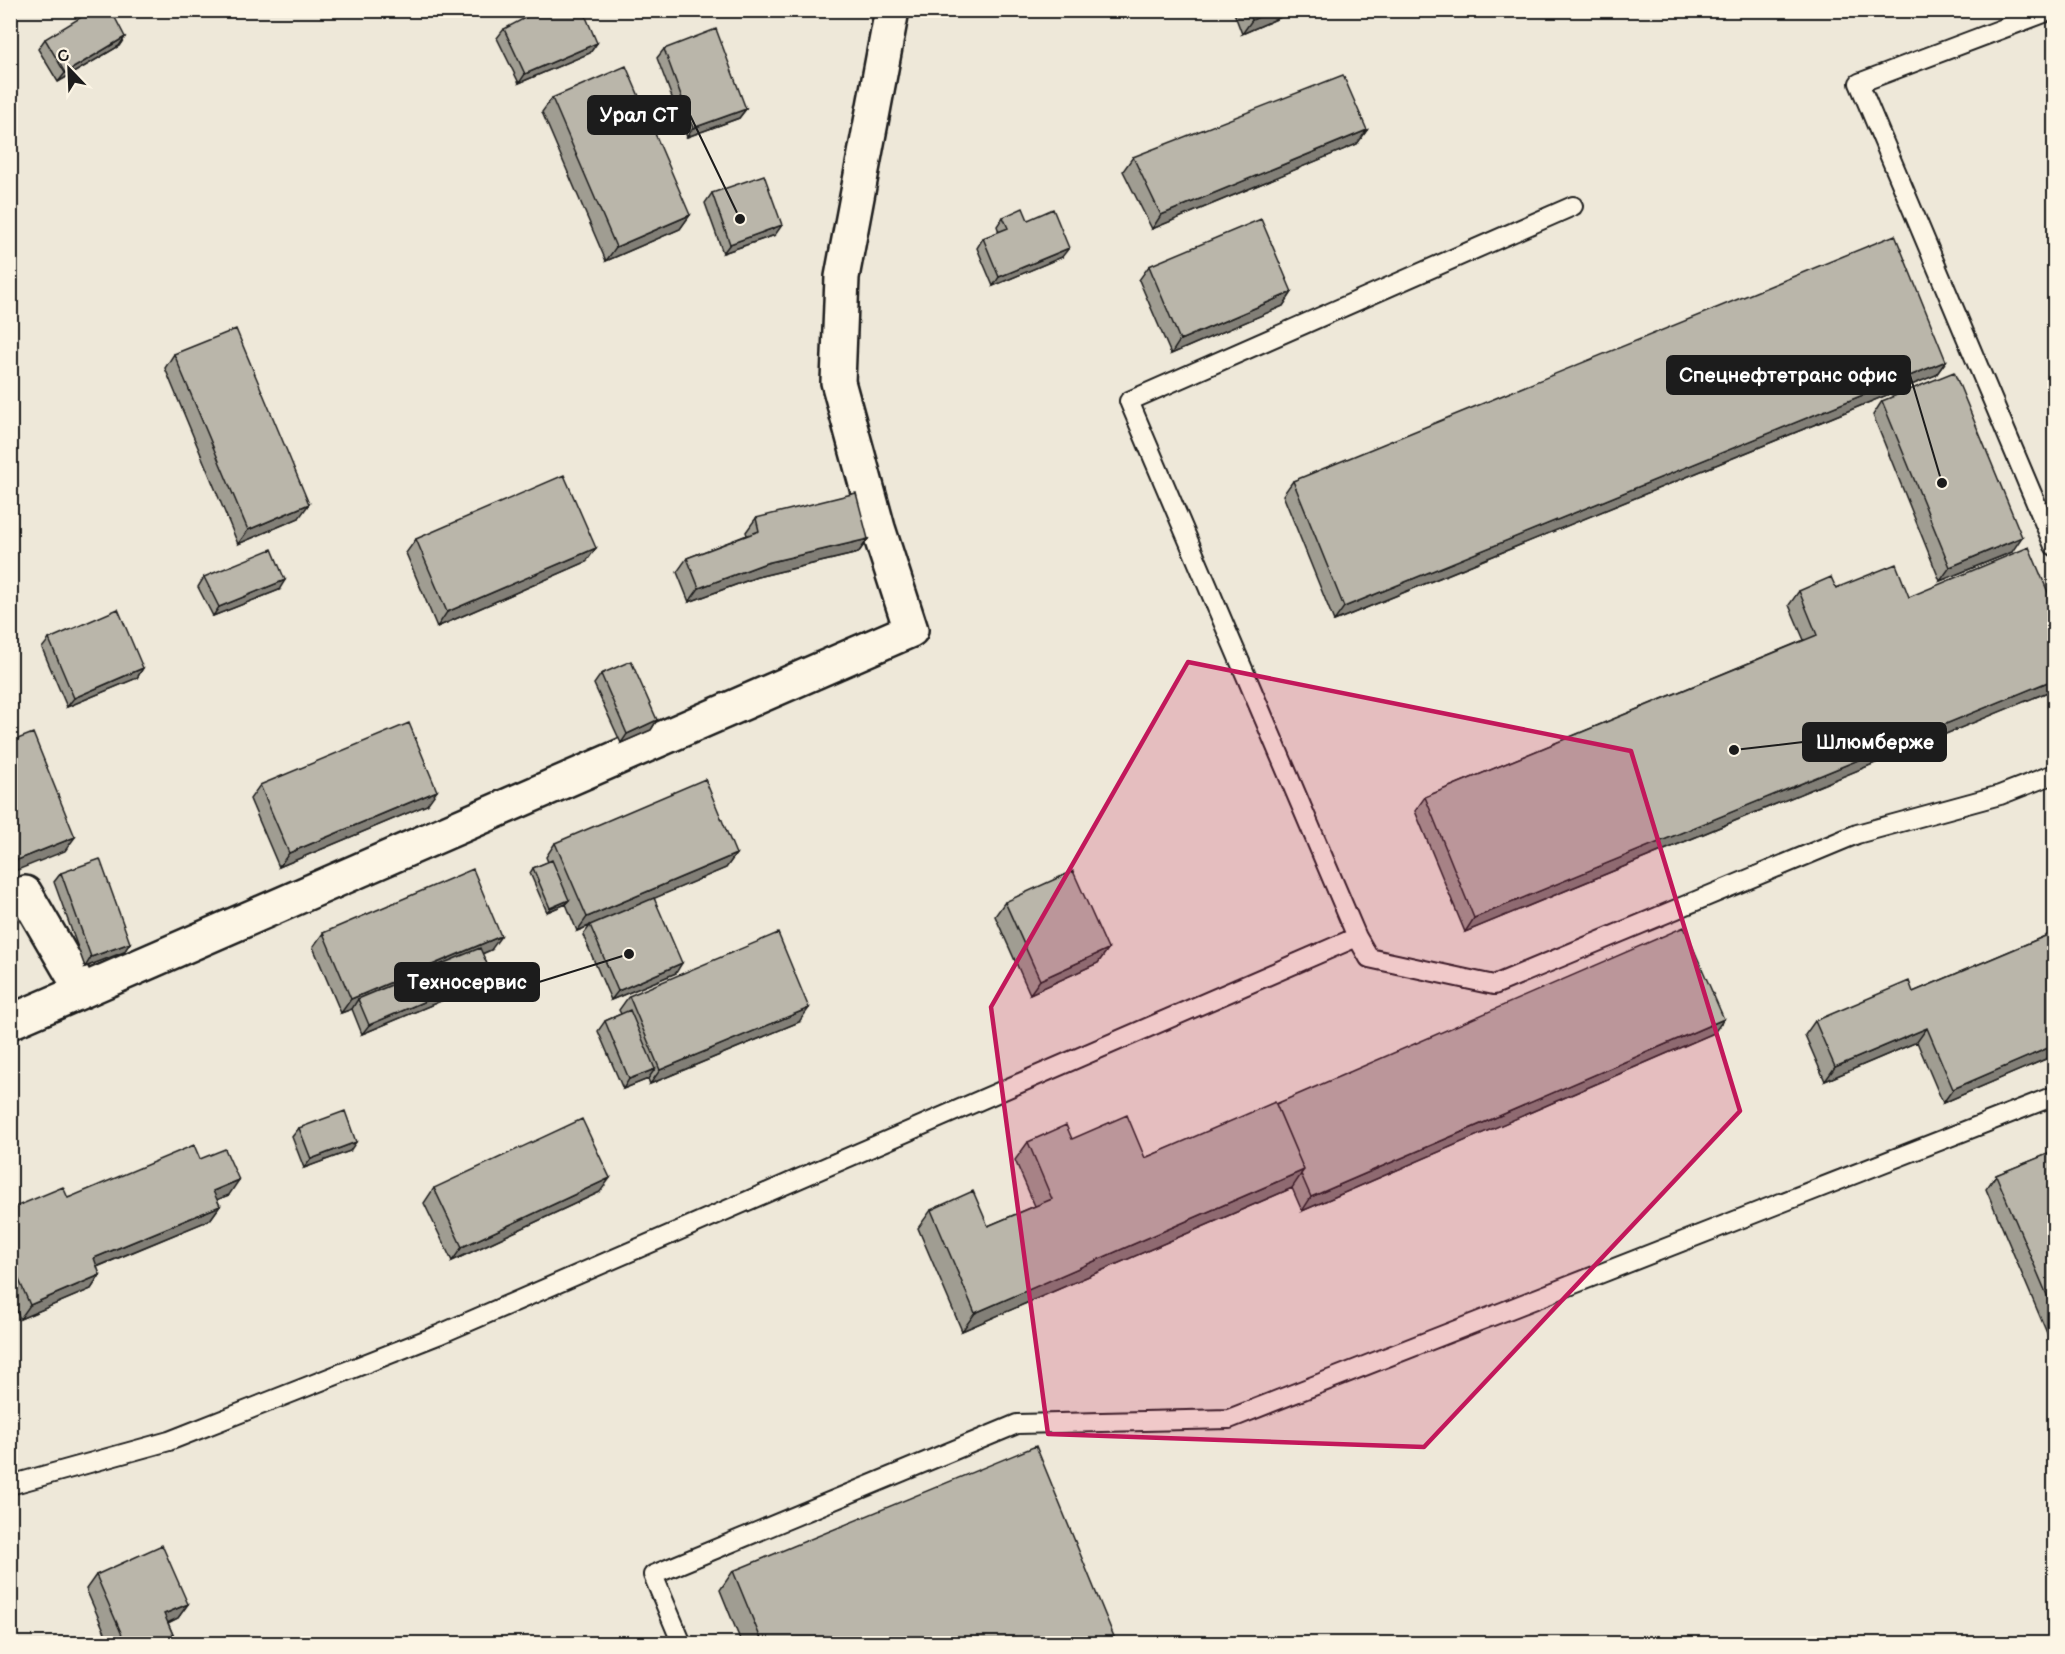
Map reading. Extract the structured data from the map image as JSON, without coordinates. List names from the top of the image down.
{
  "places": [
    "Урал СТ",
    "Спецнефтетранс офис",
    "Шлюмберже",
    "Техносервис"
  ],
  "north": "top left"
}
